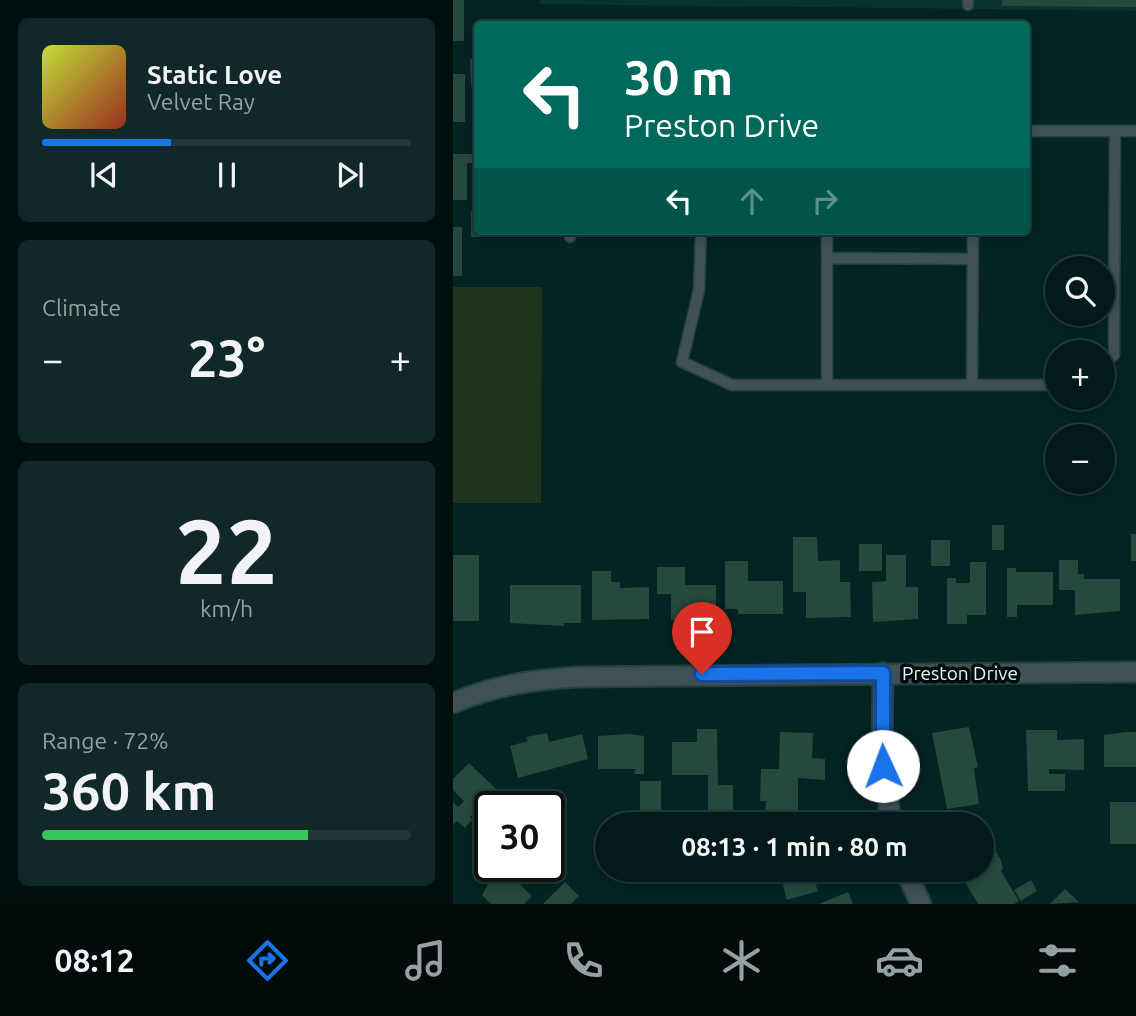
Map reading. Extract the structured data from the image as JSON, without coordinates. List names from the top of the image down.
{
  "streets": {
    "street": ["Preston Drive"]
  },
  "page": {
    "turn": ["30 m", "Preston Drive"],
    "song": ["Static Love", "Velvet Ray"],
    "tile": [
      "Climate",
      ["22", "km/h"],
      ["Range · 72%", "360 km"]
    ],
    "map_buttons": ["+", "−"],
    "heat": ["−", "23°", "+"],
    "limit": "30",
    "trip": "08:13 · 1 min · 80 m",
    "tabs": "08:12"
  }
}
